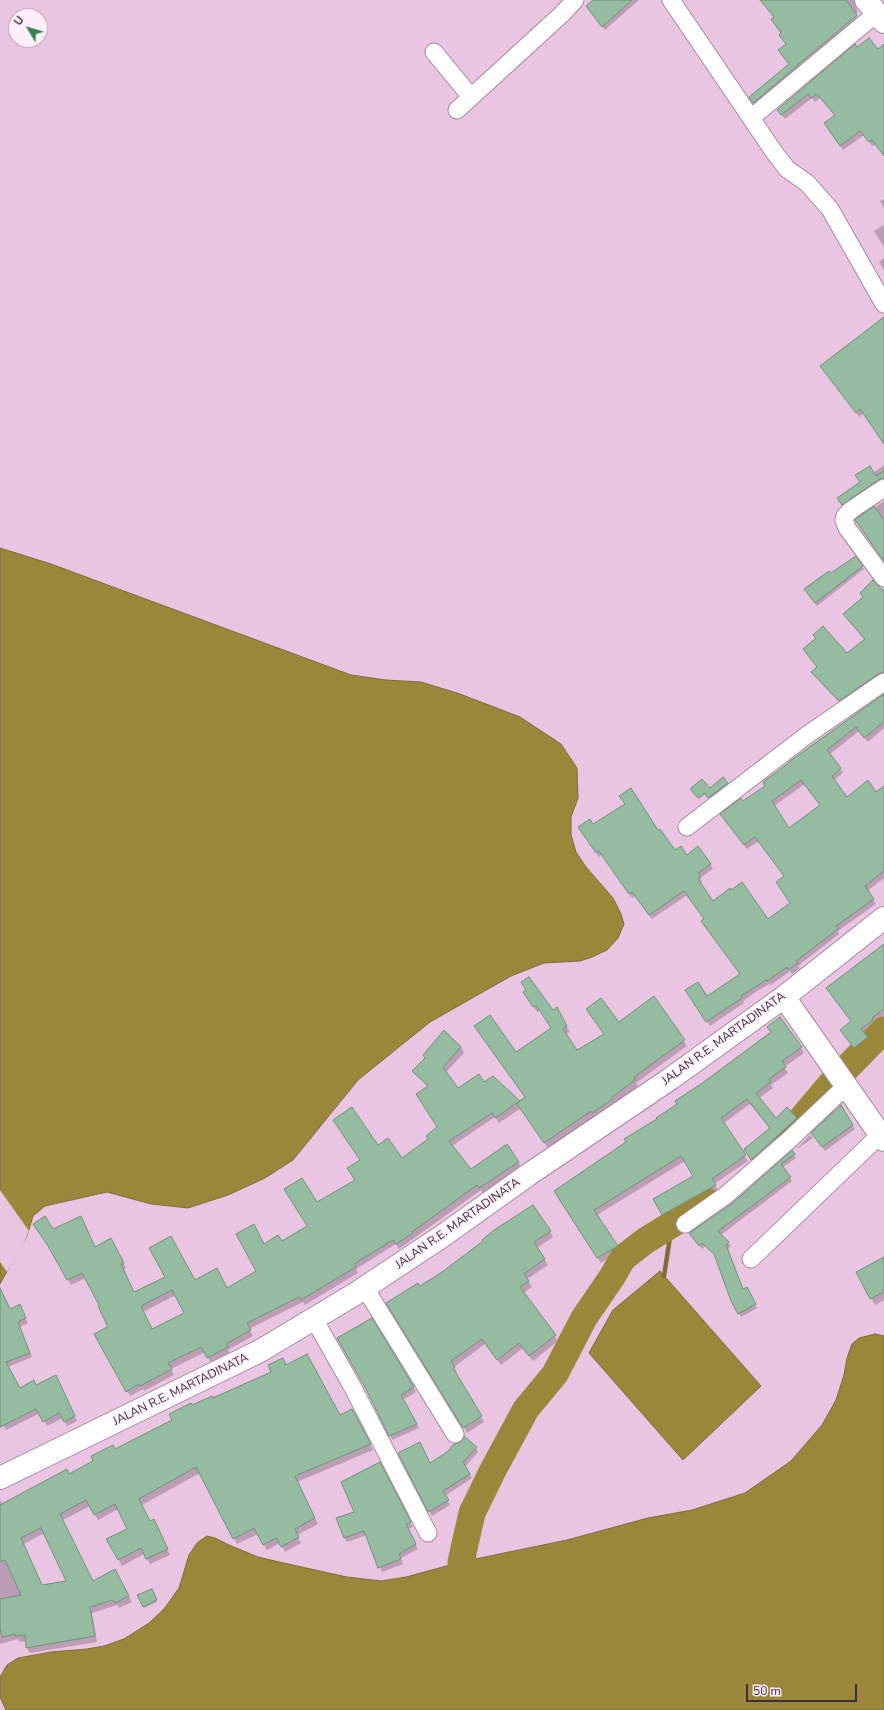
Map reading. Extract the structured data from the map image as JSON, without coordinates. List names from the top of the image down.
{
  "streets": {
    "main road": ["JALAN R.E. MARTADINATA"]
  },
  "scale_bar": "50 m",
  "north": "top left"
}
